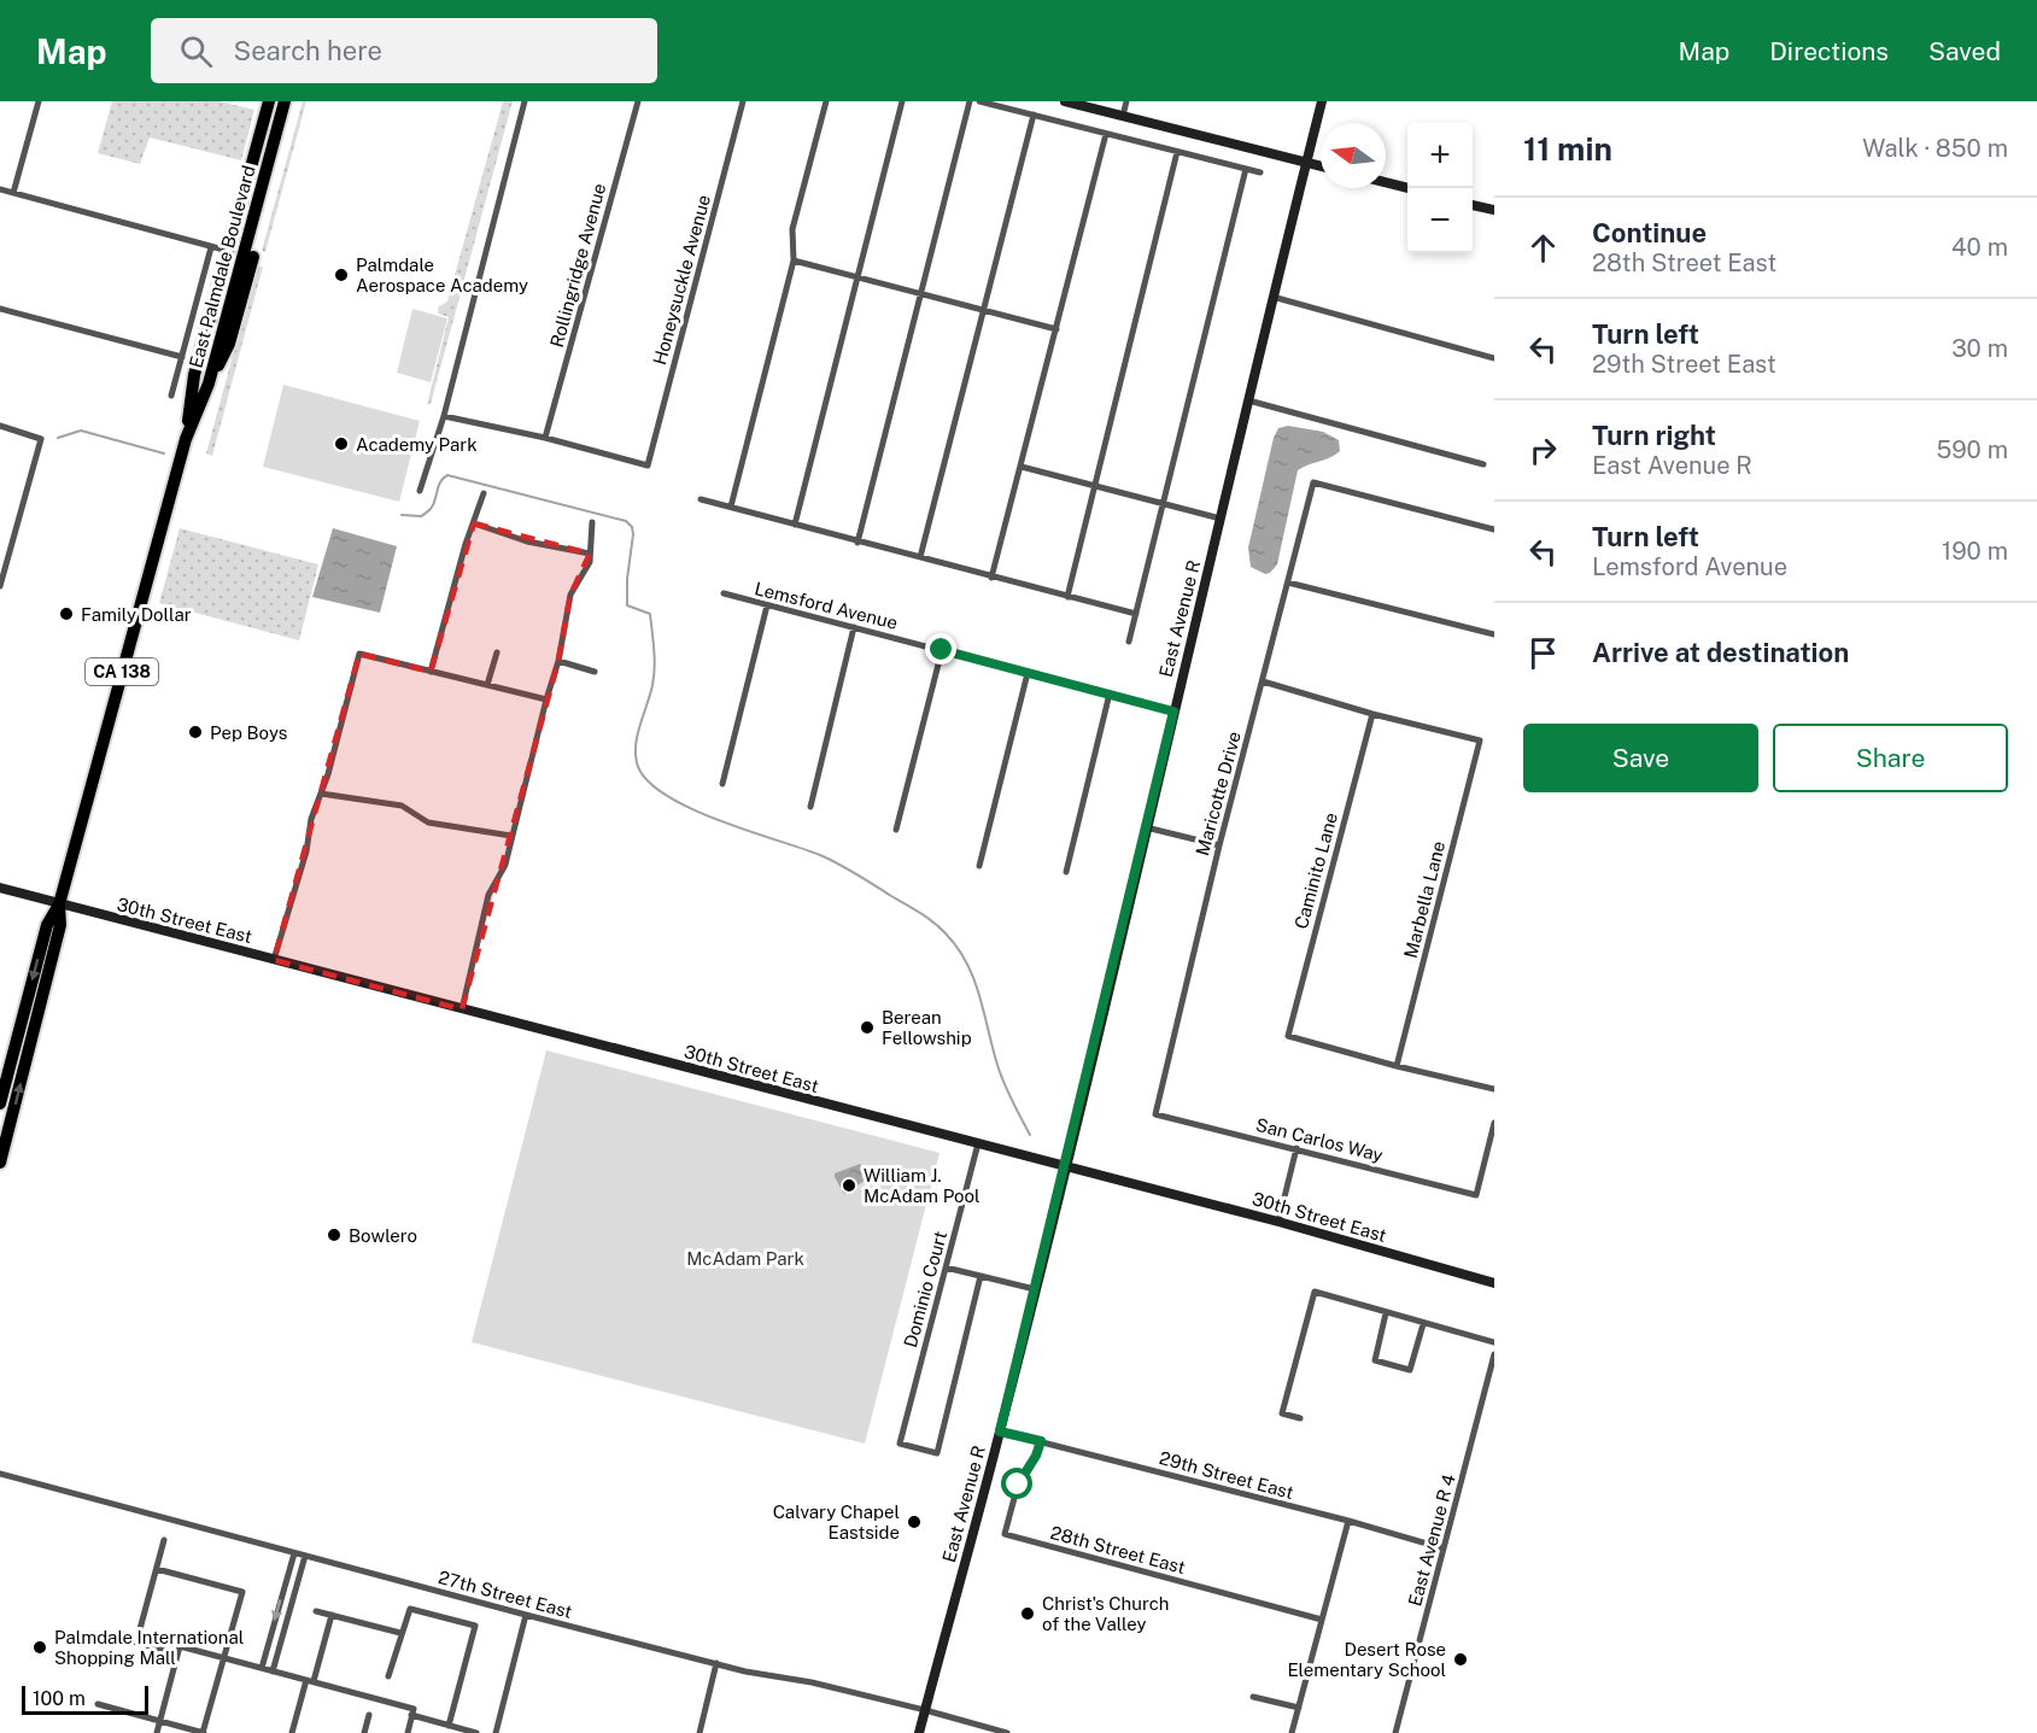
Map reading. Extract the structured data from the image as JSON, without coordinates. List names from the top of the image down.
{
  "streets": {
    "highway": ["East Palmdale Boulevard", "CA 138"],
    "street": [
      "Rollingridge Avenue",
      "Honeysuckle Avenue",
      "Lemsford Avenue",
      "East Avenue R",
      "Maricotte Drive",
      "Caminito Lane",
      "Marbella Lane",
      "30th Street East",
      "San Carlos Way",
      "Dominio Court",
      "29th Street East",
      "East Avenue R 4",
      "28th Street East",
      "27th Street East"
    ]
  },
  "crossings": [
    ["Rollingridge Avenue", "Honeysuckle Avenue"],
    ["East Palmdale Boulevard", "30th Street East"],
    ["Lemsford Avenue", "East Avenue R"],
    ["East Avenue R", "30th Street East"],
    ["East Avenue R", "29th Street East"],
    ["East Avenue R", "27th Street East"],
    ["Maricotte Drive", "San Carlos Way"],
    ["Caminito Lane", "Marbella Lane"],
    ["30th Street East", "Dominio Court"],
    ["29th Street East", "East Avenue R 4"],
    ["29th Street East", "28th Street East"]
  ],
  "parks": ["McAdam Park"],
  "places": [
    "Palmdale Aerospace Academy",
    "Academy Park",
    "Family Dollar",
    "Pep Boys",
    "Berean Fellowship",
    "William J. McAdam Pool",
    "Bowlero",
    "Calvary Chapel Eastside",
    "Christ's Church of the Valley",
    "Palmdale International Shopping Mall",
    "Desert Rose Elementary School"
  ],
  "scale_bar": "100 m",
  "north": "left",
  "page": {
    "header": "Map",
    "search": "Search here",
    "nav": ["Map", "Directions", "Saved"],
    "heading": ["11 min", "Walk · 850 m"],
    "map_buttons": ["+", "−"],
    "list": [
      ["Continue", "28th Street East", "40 m"],
      ["Turn left", "29th Street East", "30 m"],
      ["Turn right", "East Avenue R", "590 m"],
      ["Turn left", "Lemsford Avenue", "190 m"],
      "Arrive at destination"
    ],
    "buttons": ["Save", "Share"],
    "scale": "100 m"
  }
}
